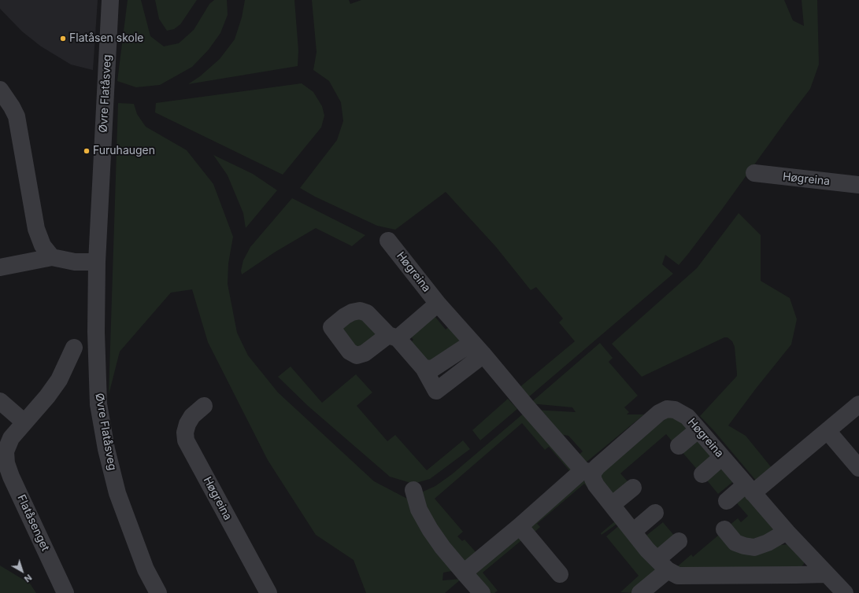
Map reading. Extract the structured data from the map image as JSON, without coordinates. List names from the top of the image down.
{
  "streets": {
    "street": ["Øvre Flatåsveg", "Høgreina", "Flatåsenget"]
  },
  "places": ["Flatåsen skole", "Furuhaugen"],
  "north": "bottom right"
}
